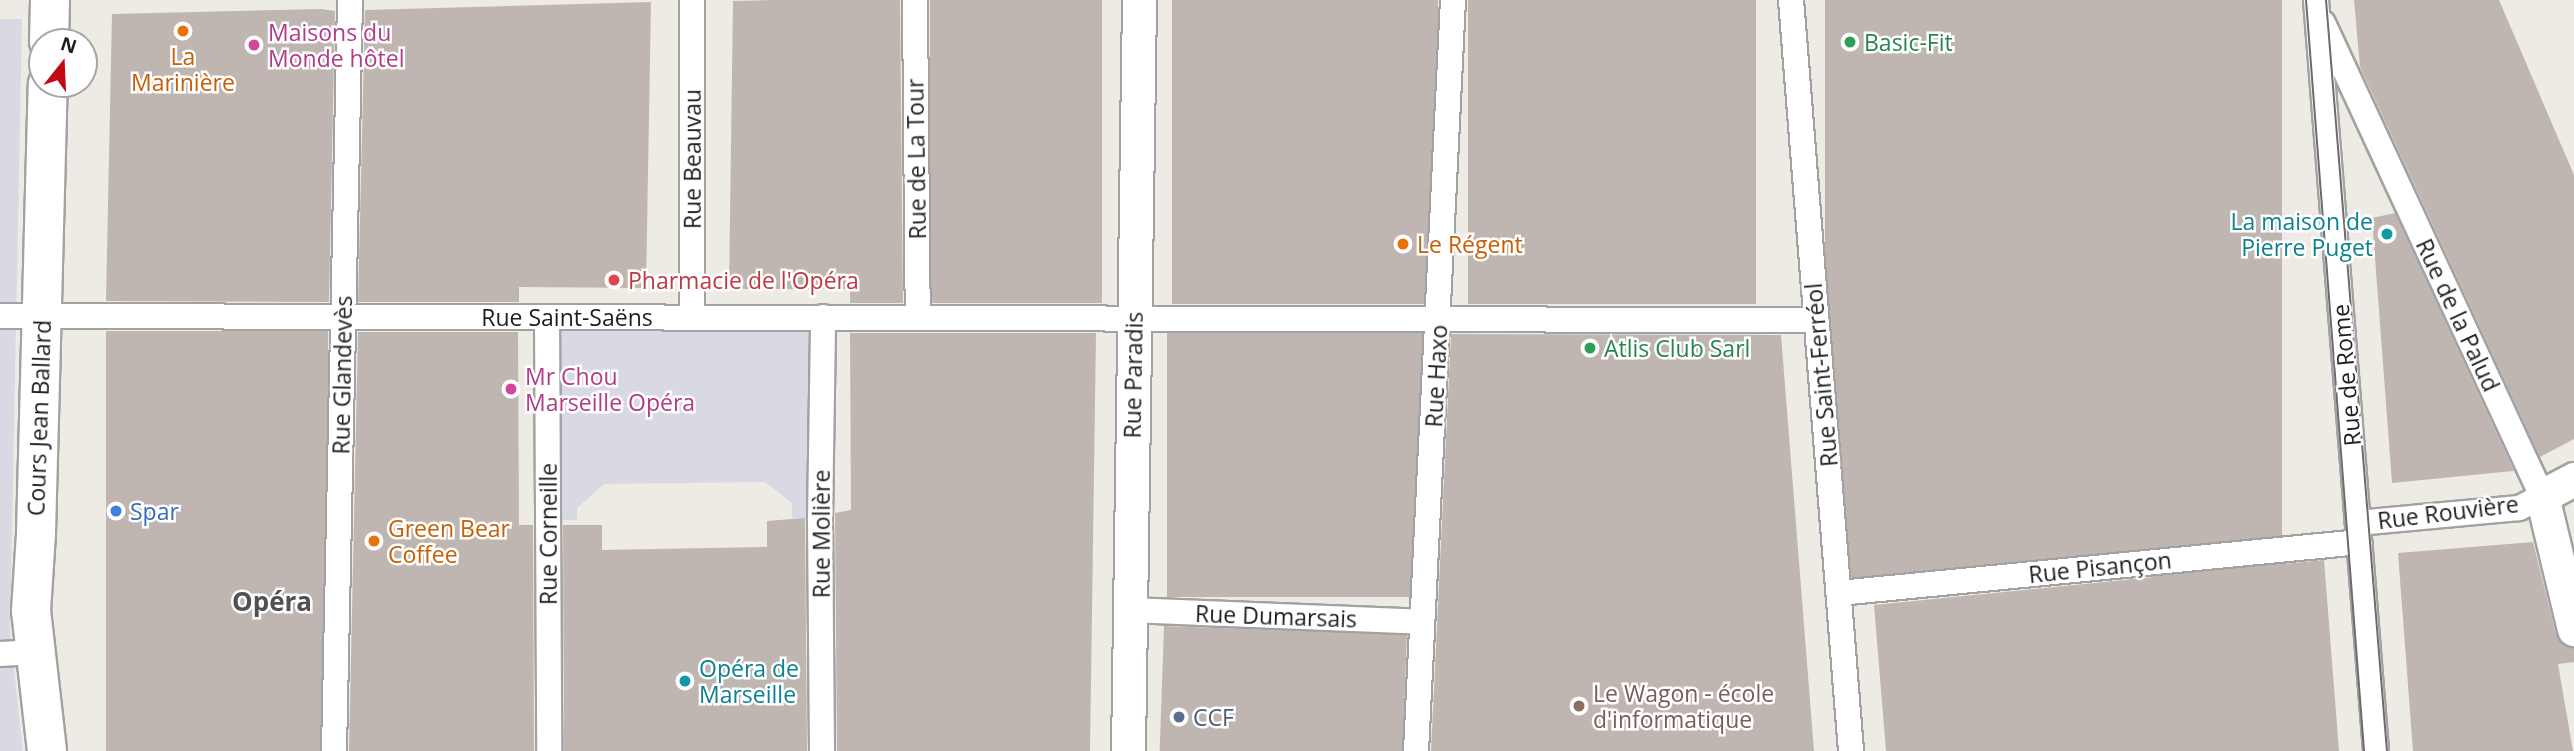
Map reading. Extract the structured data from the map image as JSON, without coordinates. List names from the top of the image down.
{
  "streets": {
    "street": [
      "Rue Beauvau",
      "Rue de La Tour",
      "Rue de la Palud",
      "Rue Saint-Saëns",
      "Rue Glandevès",
      "Rue Paradis",
      "Rue Saint-Ferréol",
      "Rue de Rome",
      "Rue Haxo",
      "Cours Jean Ballard",
      "Rue Rouvière",
      "Rue Corneille",
      "Rue Molière",
      "Rue Pisançon",
      "Rue Dumarsais"
    ]
  },
  "crossings": [
    ["Rue Beauvau", "Rue Saint-Saëns"],
    ["Rue de La Tour", "Rue Saint-Saëns"],
    ["Rue de la Palud", "Rue de Rome"],
    ["Rue de la Palud", "Rue Rouvière"],
    ["Rue Saint-Saëns", "Rue Glandevès"],
    ["Rue Saint-Saëns", "Rue Paradis"],
    ["Rue Saint-Saëns", "Rue Saint-Ferréol"],
    ["Rue Saint-Saëns", "Rue Haxo"],
    ["Rue Saint-Saëns", "Cours Jean Ballard"],
    ["Rue Saint-Saëns", "Rue Corneille"],
    ["Rue Saint-Saëns", "Rue Molière"],
    ["Rue Paradis", "Rue Dumarsais"],
    ["Rue Saint-Ferréol", "Rue Pisançon"],
    ["Rue de Rome", "Rue Rouvière"],
    ["Rue de Rome", "Rue Pisançon"],
    ["Rue Haxo", "Rue Dumarsais"],
    ["Rue Rouvière", "Rue Pisançon"]
  ],
  "districts": ["Opéra"],
  "places": [
    "La Marinière",
    "Basic-Fit",
    "Maisons du Monde hôtel",
    "La maison de Pierre Puget",
    "Le Régent",
    "Pharmacie de l'Opéra",
    "Atlis Club Sarl",
    "Mr Chou Marseille Opéra",
    "Spar",
    "Green Bear Coffee",
    "Opéra de Marseille",
    "Le Wagon - école d'informatique",
    "CCF"
  ],
  "north": "top"
}
